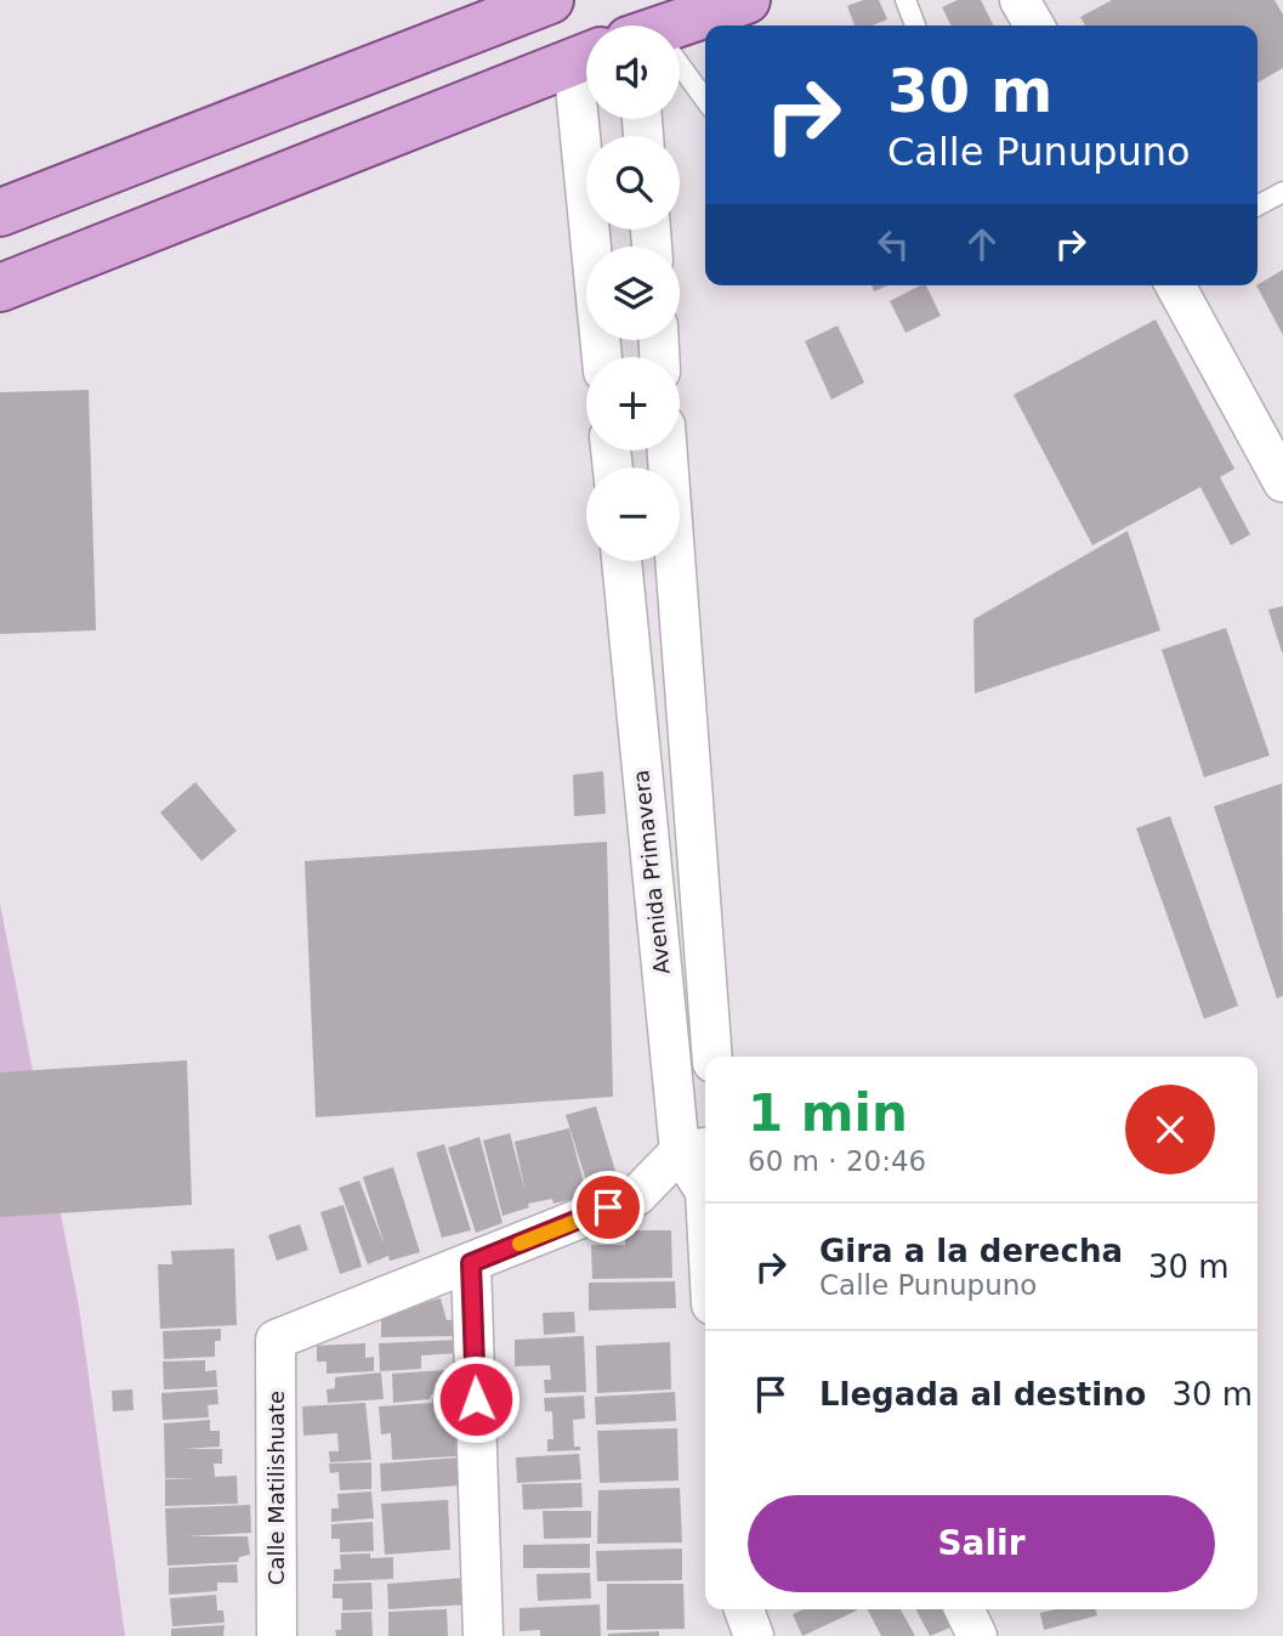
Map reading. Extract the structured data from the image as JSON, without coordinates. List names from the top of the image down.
{
  "streets": {
    "street": ["Avenida Primavera", "Calle Matilishuate"]
  },
  "page": {
    "map_buttons": ["+", "−"],
    "turn": ["30 m", "Calle Punupuno"],
    "heading": ["1 min", "60 m · 20:46"],
    "list": [
      {
        "name": "Gira a la derecha",
        "note": "Calle Punupuno",
        "value": "30 m"
      },
      {
        "name": "Llegada al destino",
        "value": "30 m"
      }
    ],
    "buttons": "Salir"
  }
}
